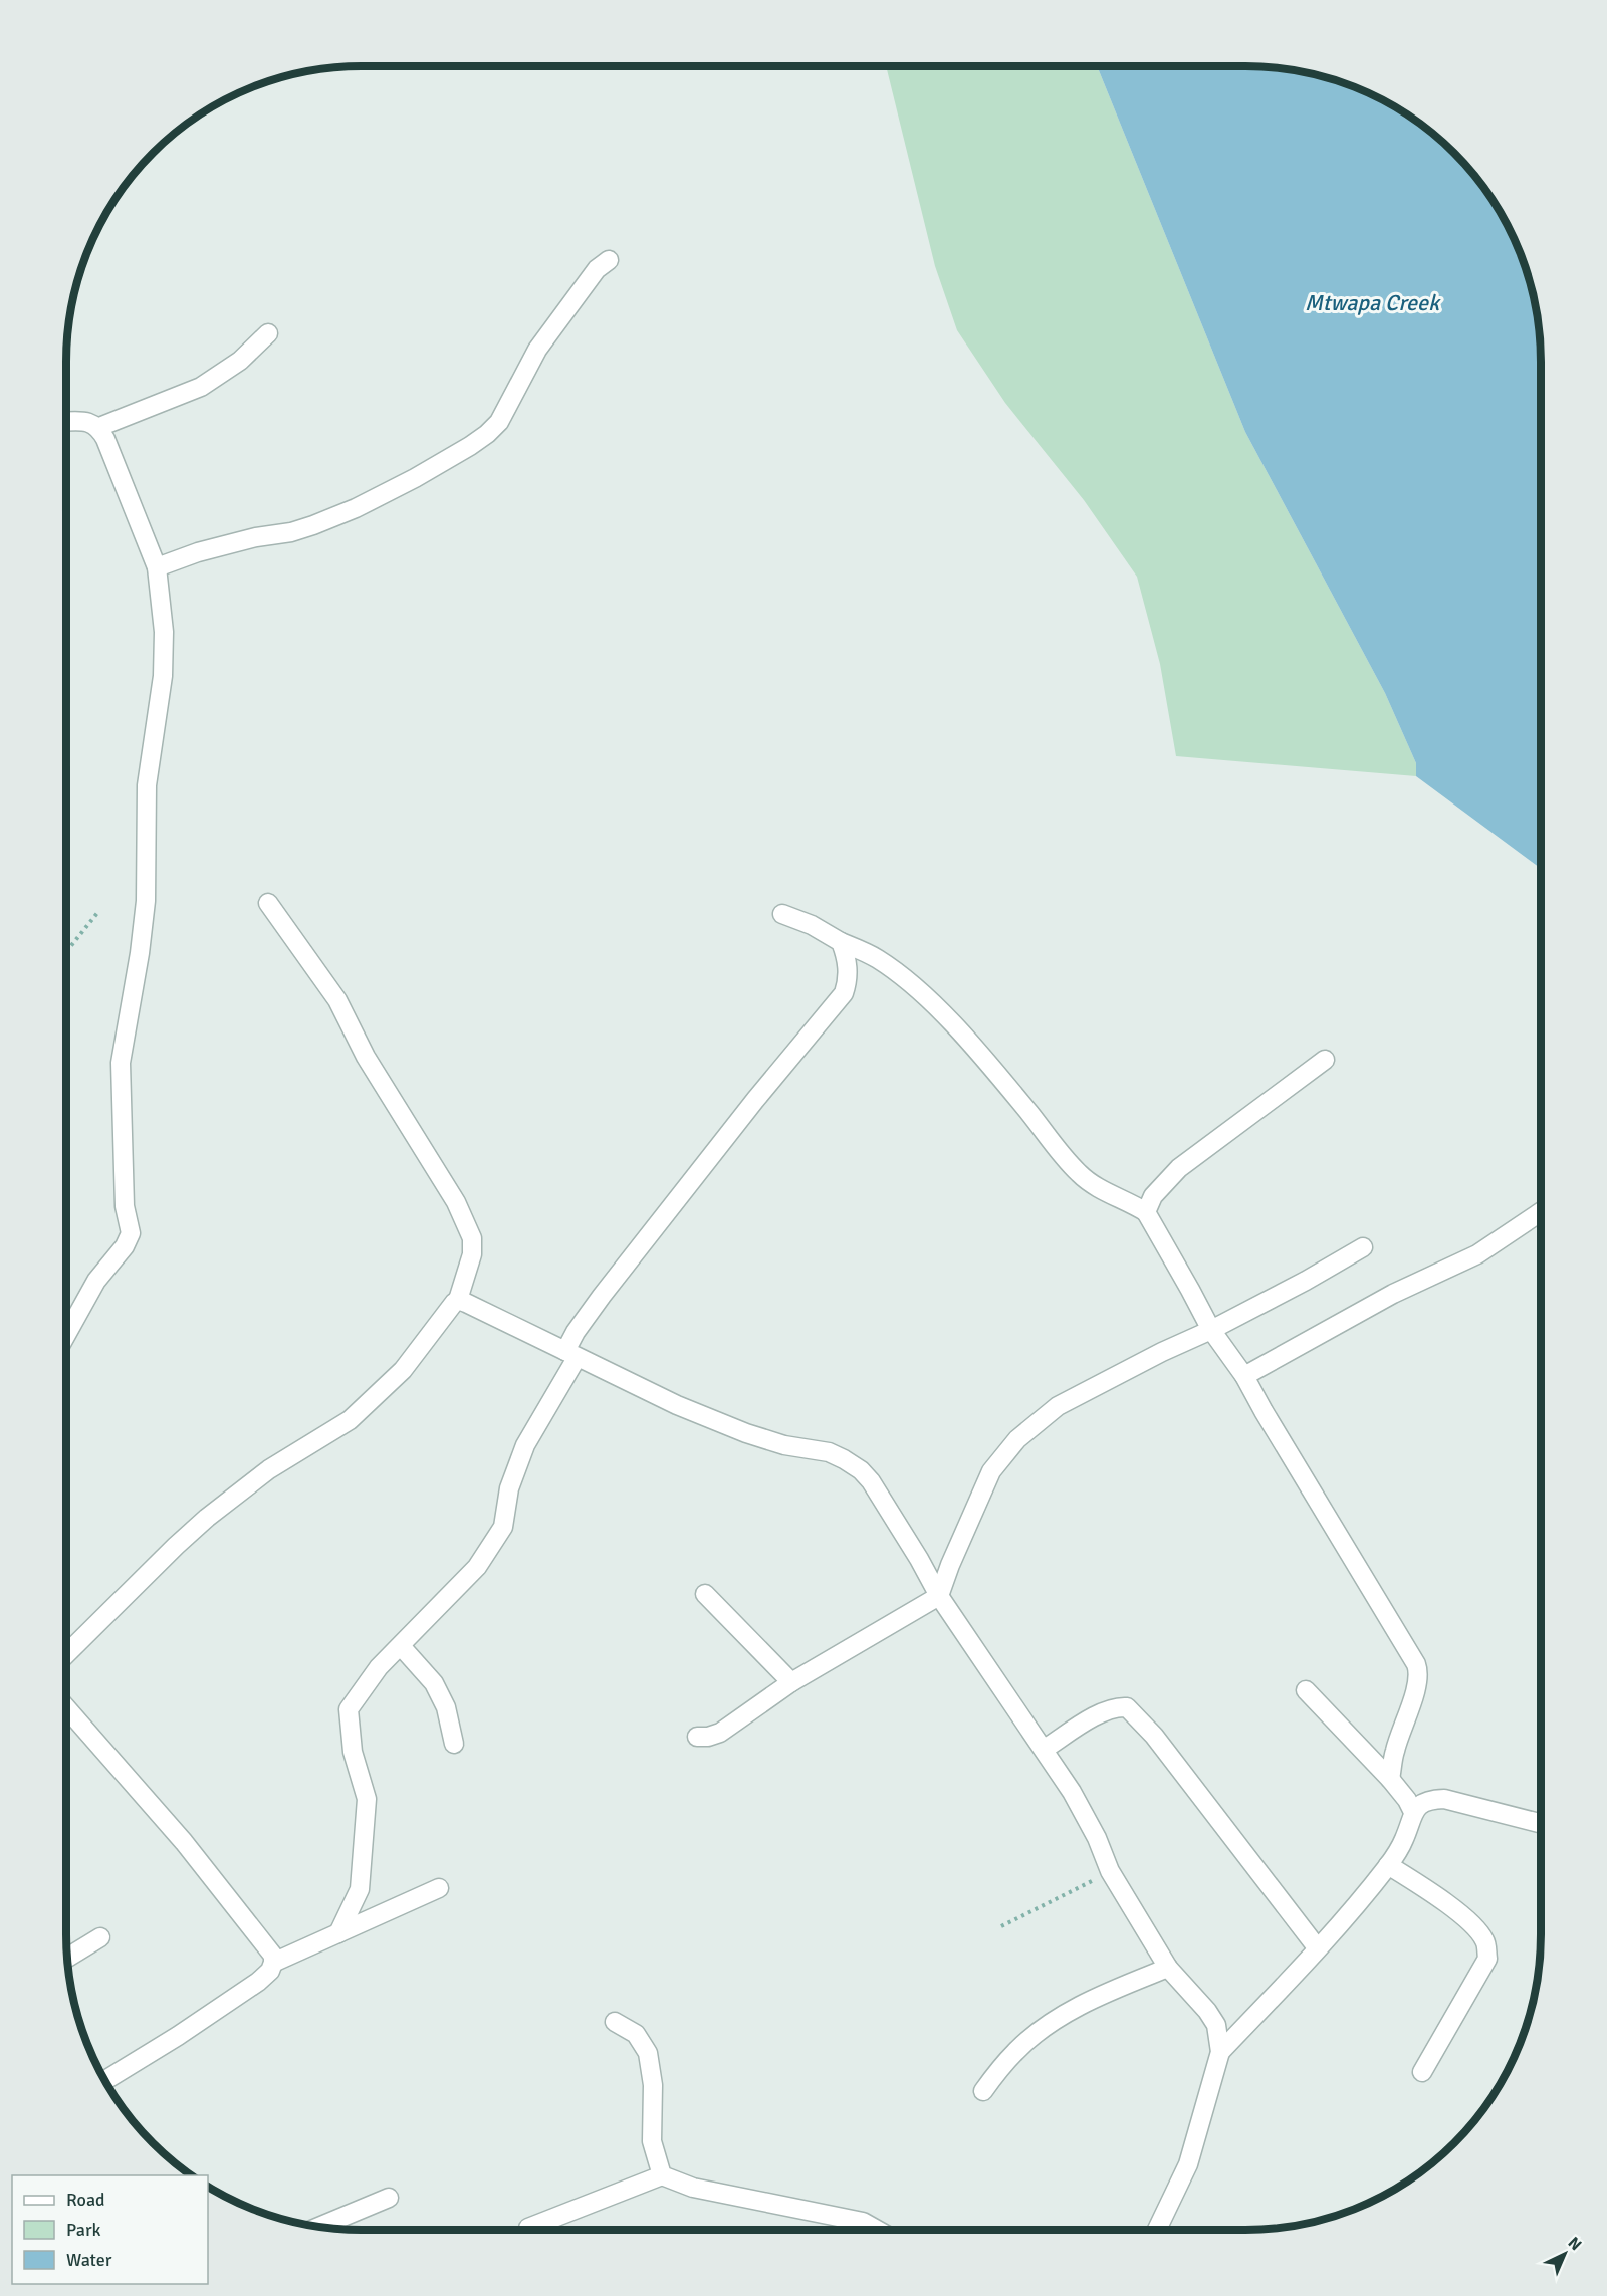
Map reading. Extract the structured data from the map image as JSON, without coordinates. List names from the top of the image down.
{
  "water": ["Mtwapa Creek"],
  "legend": ["Road", "Park", "Water"],
  "north": "top right"
}
